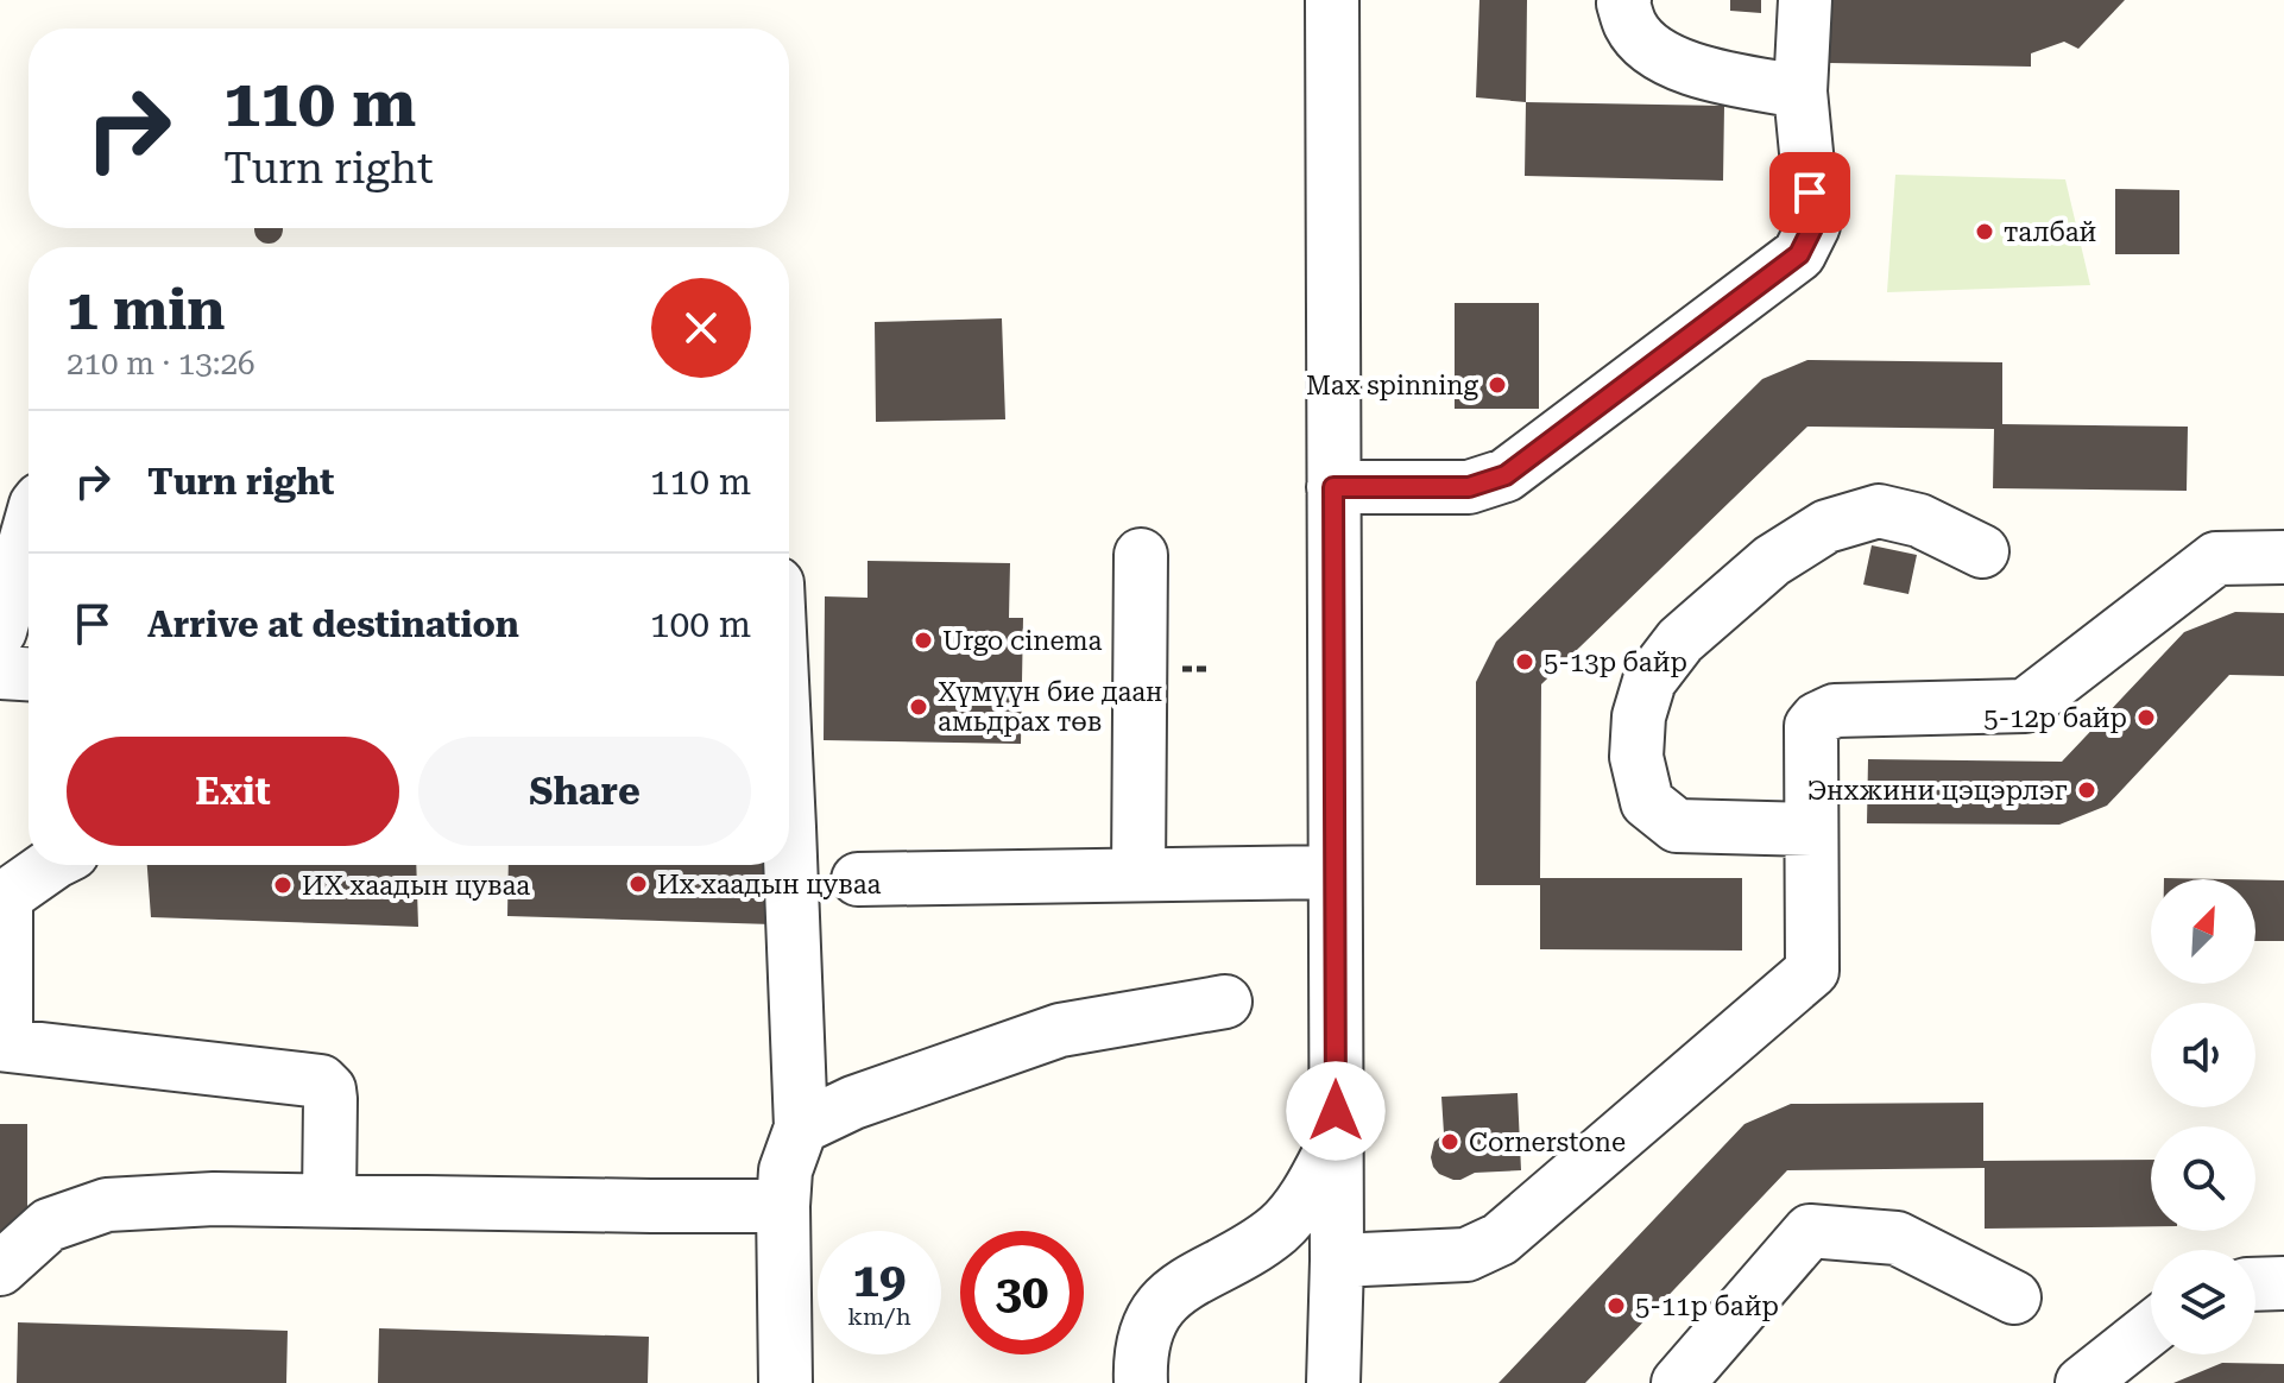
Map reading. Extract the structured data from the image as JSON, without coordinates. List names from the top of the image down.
{
  "places": [
    "талбай",
    "Max spinning",
    "Urgo cinema",
    "5-13р байр",
    "Хүмүүн бие даан амьдрах төв",
    "5-12р байр",
    "Энхжини цэцэрлэг",
    "Их хаадын цуваа",
    "ИХ хаадын цуваа",
    "Cornerstone",
    "5-11р байр"
  ],
  "north": "top right",
  "page": {
    "turn": ["110 m", "Turn right"],
    "heading": ["1 min", "210 m · 13:26"],
    "list": [
      {
        "name": "Turn right",
        "value": "110 m"
      },
      {
        "name": "Arrive at destination",
        "value": "100 m"
      }
    ],
    "buttons": ["Exit", "Share"],
    "speed": "19 km/h",
    "limit": "30"
  }
}
